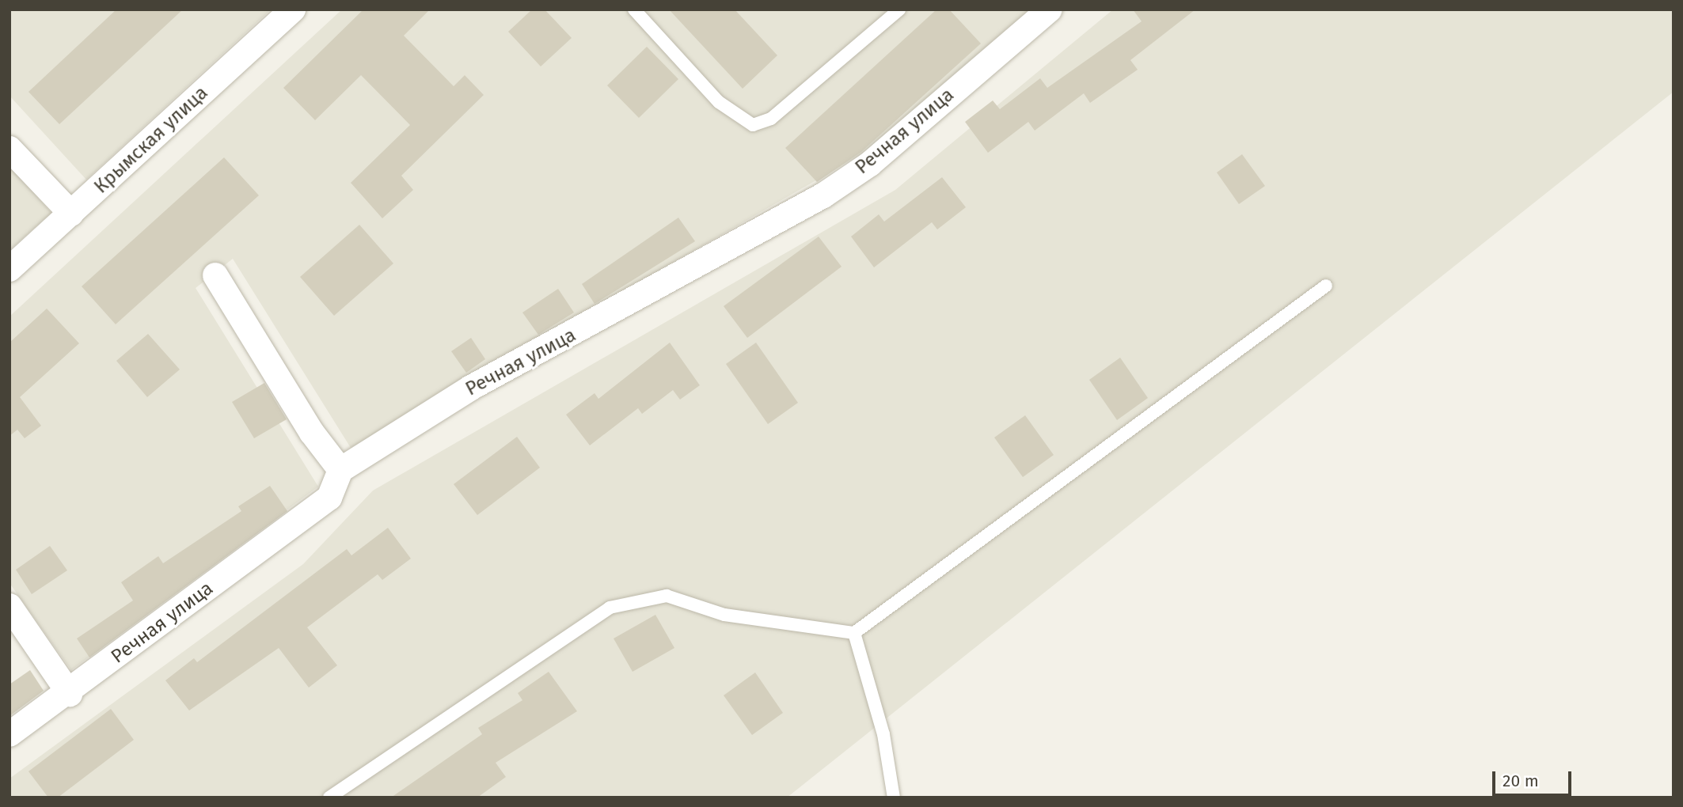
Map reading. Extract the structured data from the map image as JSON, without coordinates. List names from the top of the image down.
{
  "streets": {
    "street": ["Речная улица", "Крымская улица"]
  },
  "scale_bar": "20 m"
}
